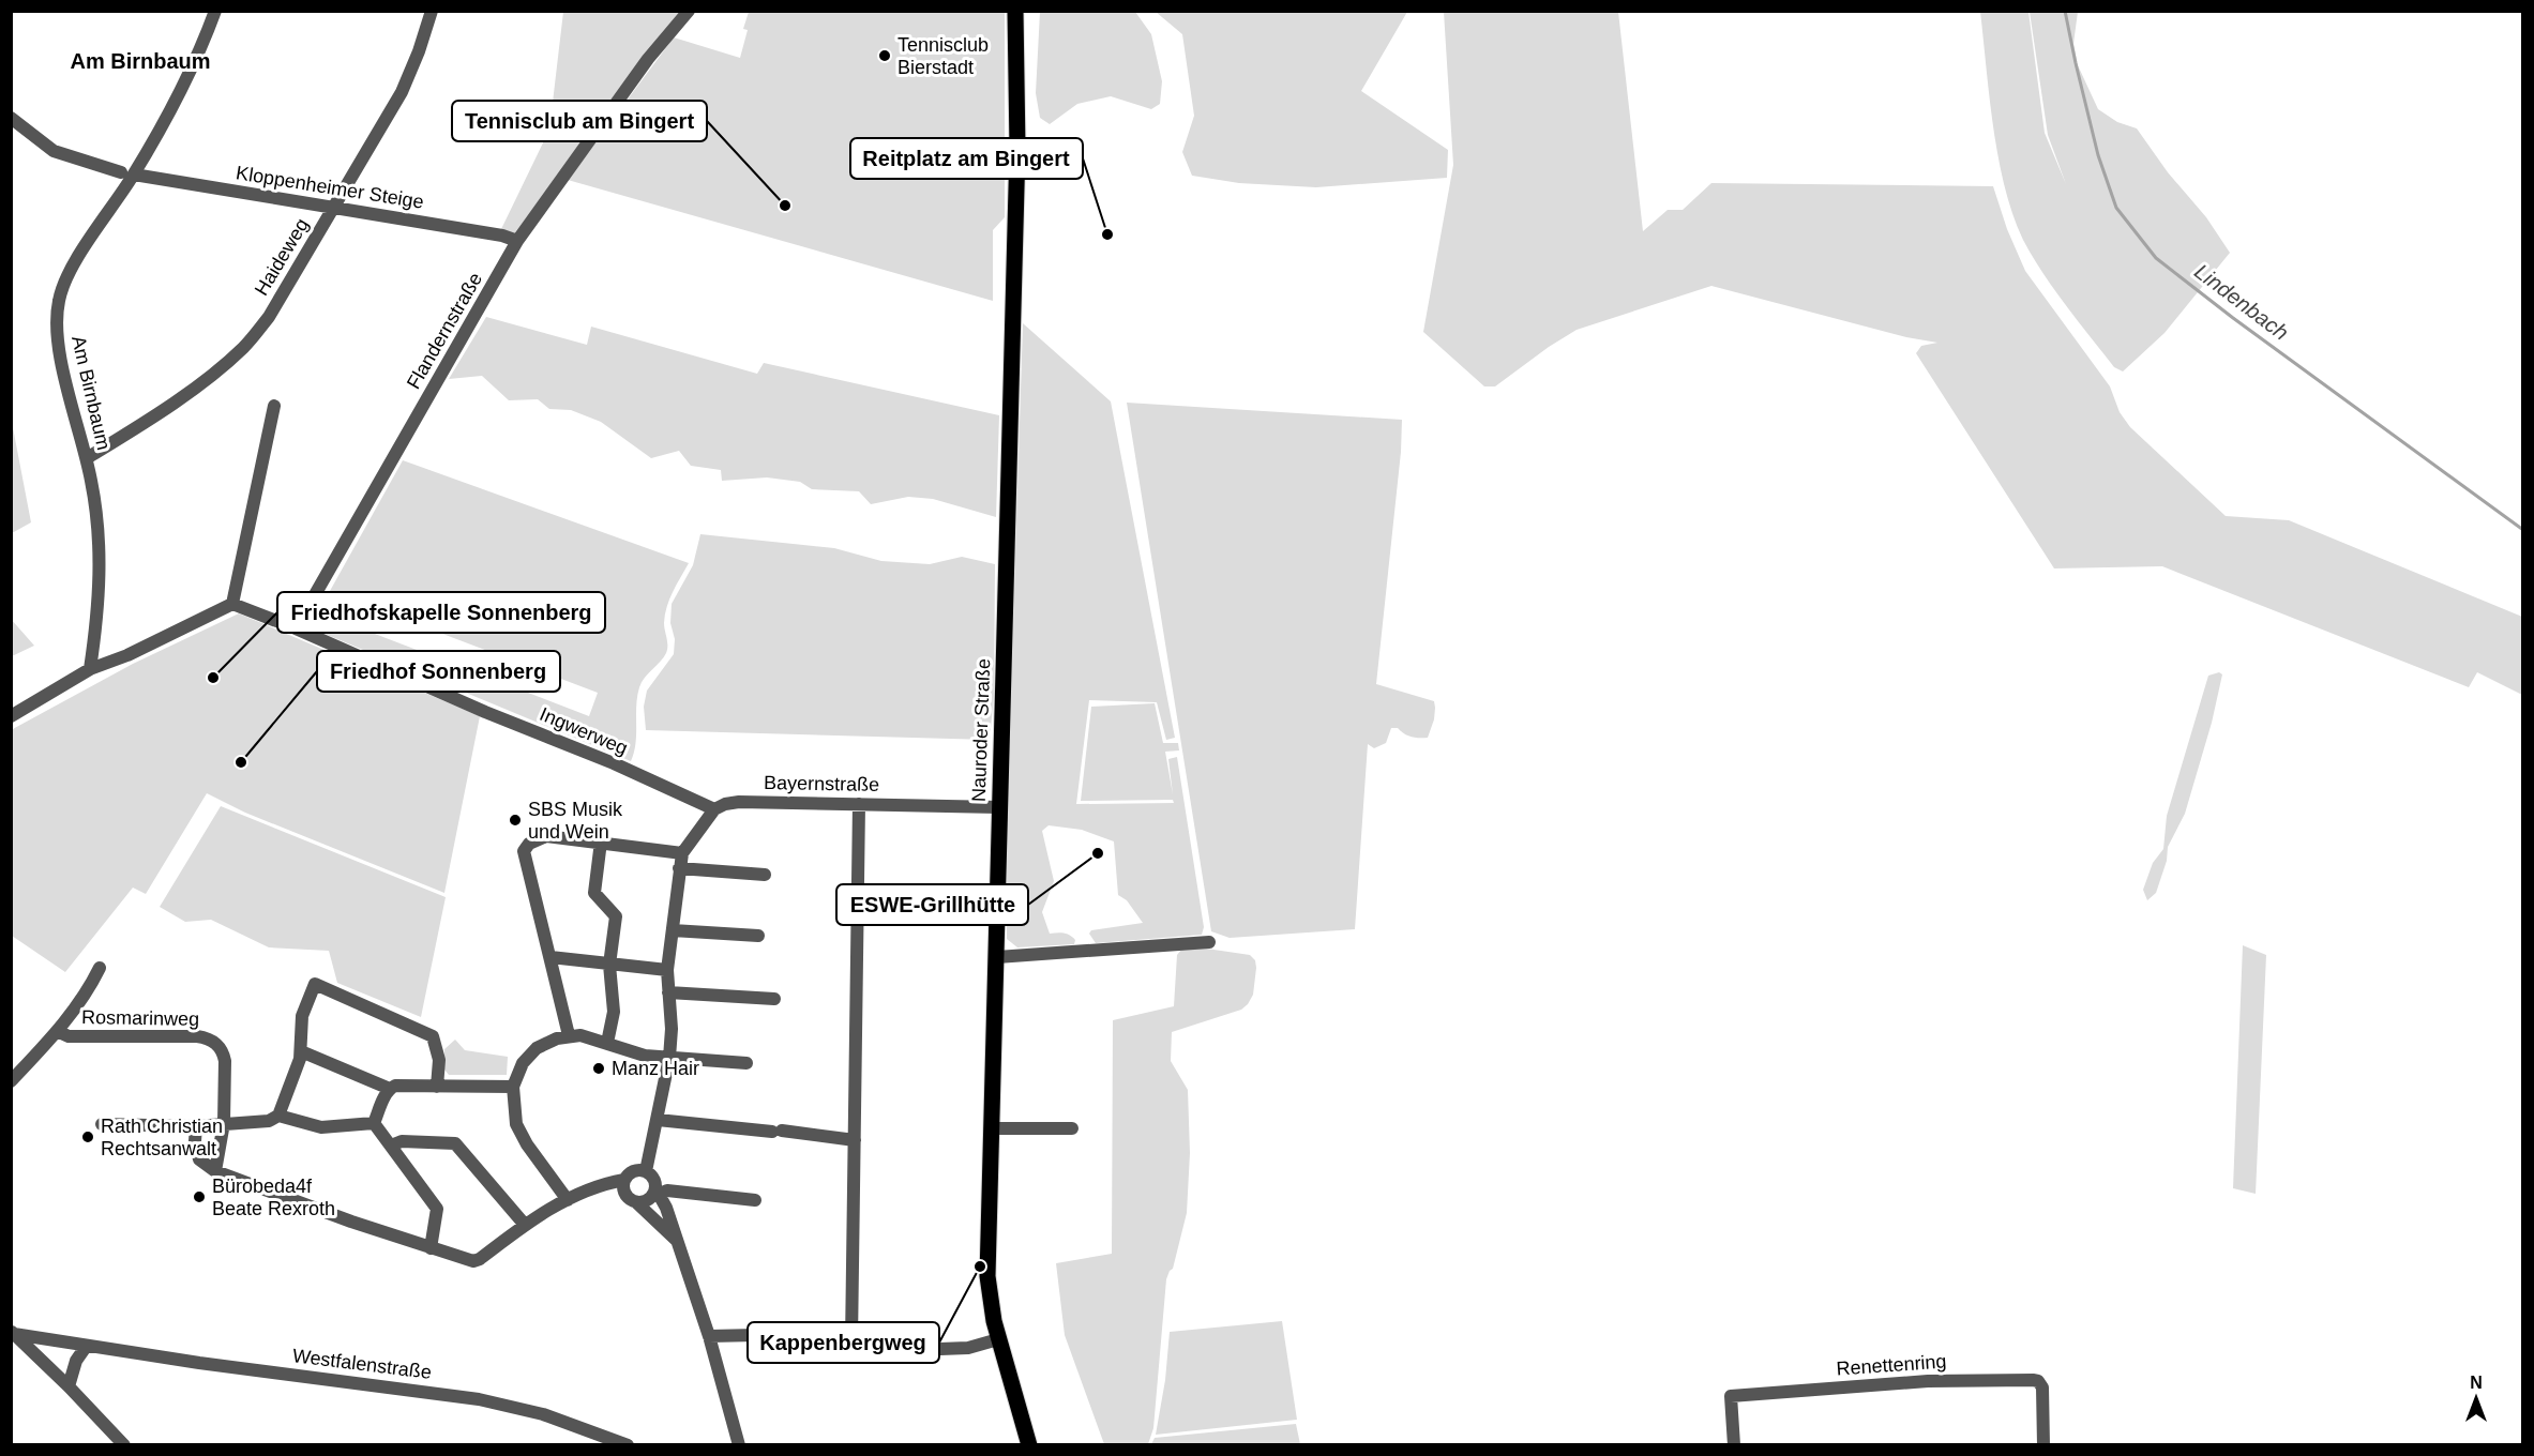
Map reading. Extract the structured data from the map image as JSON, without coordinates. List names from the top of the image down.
{
  "streets": {
    "main road": ["Nauroder Straße"],
    "street": [
      "Kloppenheimer Steige",
      "Haideweg",
      "Flandernstraße",
      "Am Birnbaum",
      "Ingwerweg",
      "Bayernstraße",
      "Rosmarinweg",
      "Westfalenstraße",
      "Renettenring"
    ]
  },
  "crossings": [
    ["Kloppenheimer Steige", "Haideweg"],
    ["Kloppenheimer Steige", "Flandernstraße"],
    ["Kloppenheimer Steige", "Am Birnbaum"],
    ["Haideweg", "Am Birnbaum"],
    ["Flandernstraße", "Ingwerweg"],
    ["Nauroder Straße", "Bayernstraße"],
    ["Ingwerweg", "Bayernstraße"]
  ],
  "districts": ["Am Birnbaum"],
  "water": ["Lindenbach"],
  "places": [
    "Tennisclub Bierstadt",
    "Tennisclub am Bingert",
    "Reitplatz am Bingert",
    "Friedhofskapelle Sonnenberg",
    "Friedhof Sonnenberg",
    "SBS Musik und Wein",
    "ESWE-Grillhütte",
    "Manz Hair",
    "Rath Christian Rechtsanwalt",
    "Bürobeda4f Beate Rexroth",
    "Kappenbergweg"
  ],
  "north": "top"
}
